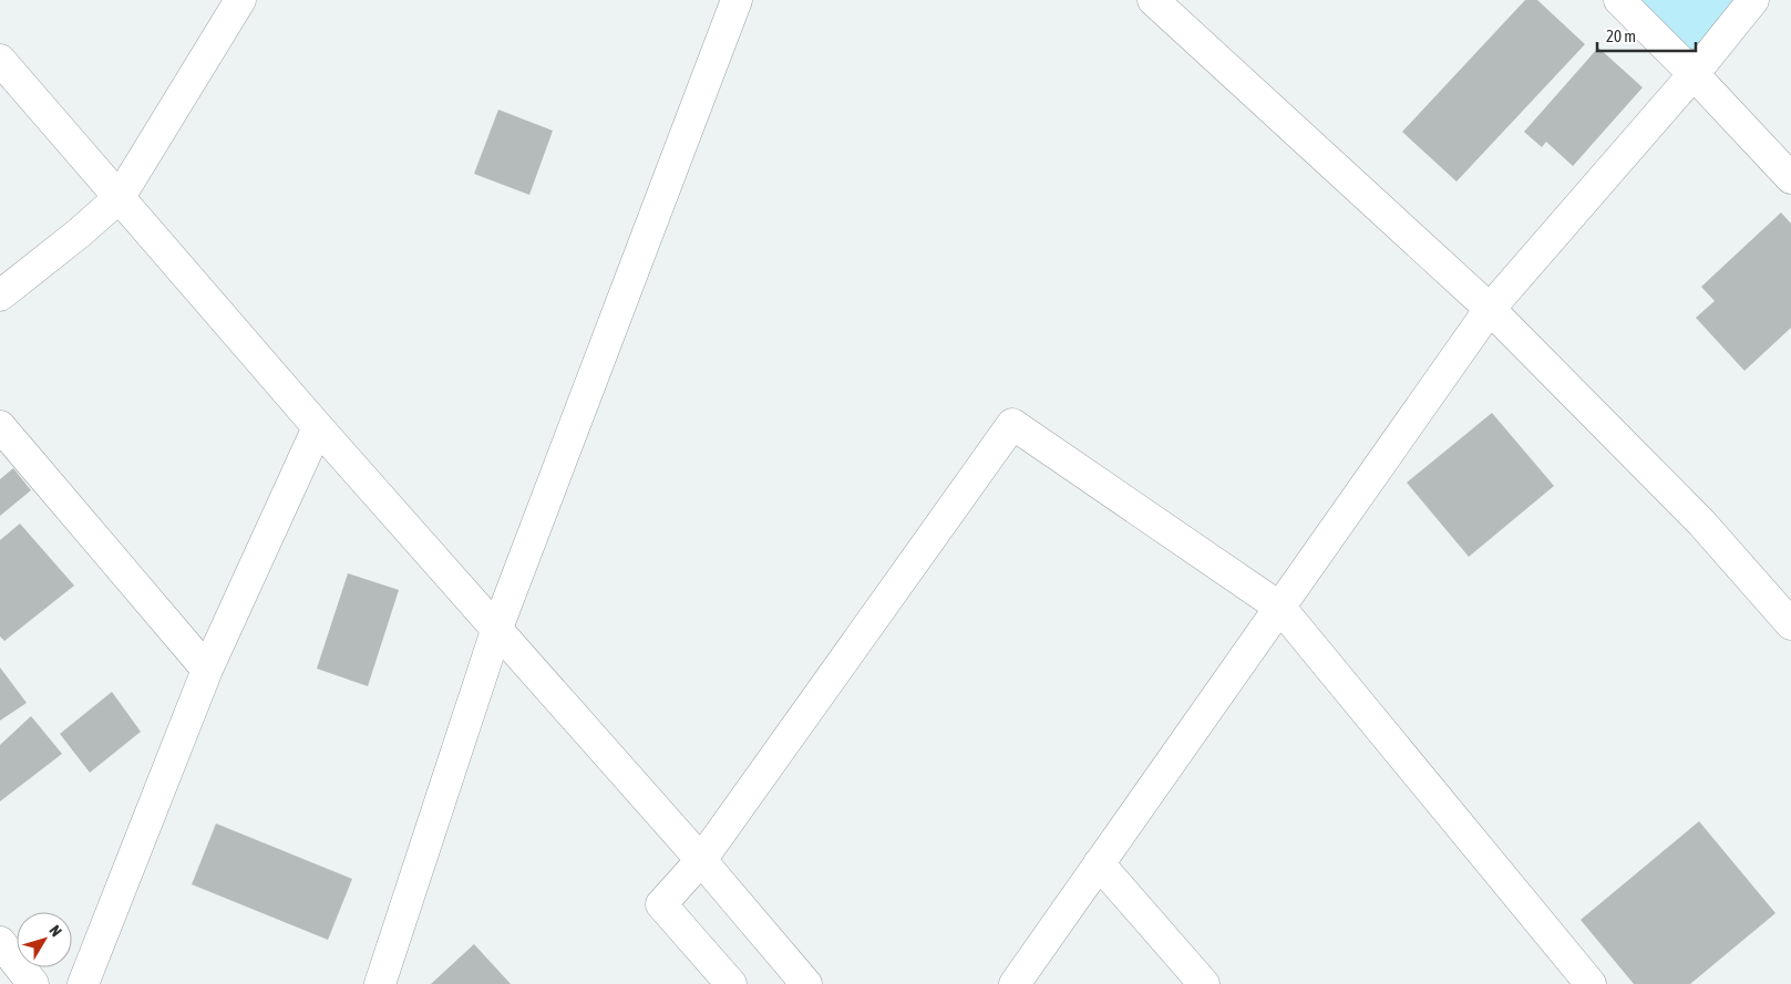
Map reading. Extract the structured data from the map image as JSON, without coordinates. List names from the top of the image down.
{
  "scale_bar": "20 m",
  "north": "top right"
}
